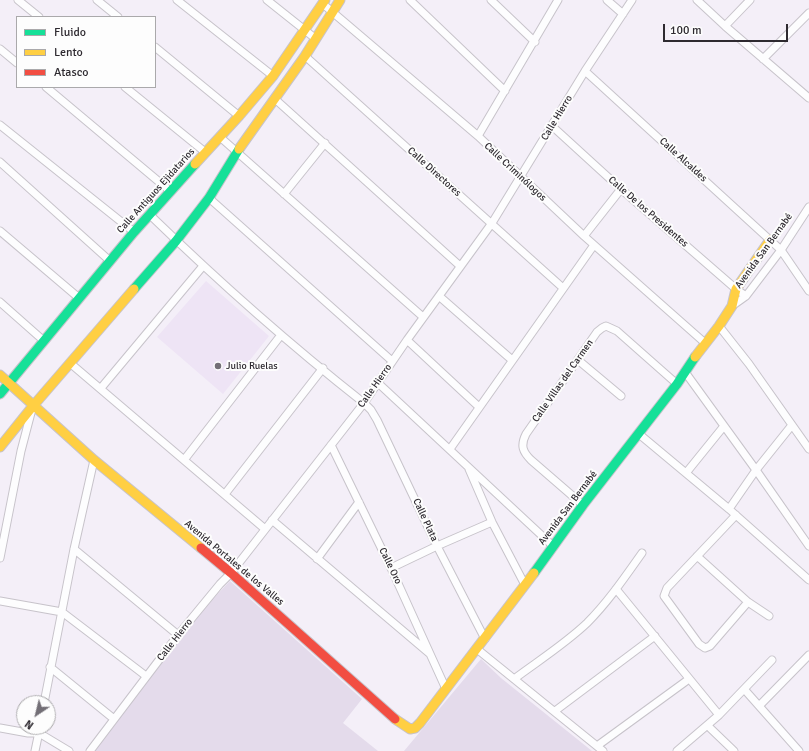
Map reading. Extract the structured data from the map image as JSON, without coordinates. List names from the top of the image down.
{
  "streets": {
    "street": [
      "Calle Hierro",
      "Calle Alcaldes",
      "Calle Directores",
      "Calle Criminólogos",
      "Calle Antiguos Ejidatarios",
      "Calle De los Presidentes",
      "Avenida San Bernabé",
      "Calle Villas del Carmen",
      "Calle Plata",
      "Avenida Portales de los Valles",
      "Calle Oro"
    ]
  },
  "crossings": [
    ["Calle Hierro", "Calle Alcaldes"],
    ["Calle Hierro", "Calle Directores"],
    ["Calle Hierro", "Calle Criminólogos"],
    ["Calle Hierro", "Calle De los Presidentes"],
    ["Calle Hierro", "Calle Plata"],
    ["Calle Hierro", "Avenida Portales de los Valles"],
    ["Calle Hierro", "Calle Oro"],
    ["Calle Alcaldes", "Avenida San Bernabé"],
    ["Calle Criminólogos", "Calle Antiguos Ejidatarios"],
    ["Calle Criminólogos", "Avenida San Bernabé"],
    ["Calle Antiguos Ejidatarios", "Calle Plata"],
    ["Calle Antiguos Ejidatarios", "Avenida Portales de los Valles"],
    ["Calle De los Presidentes", "Avenida San Bernabé"],
    ["Avenida San Bernabé", "Calle Villas del Carmen"],
    ["Avenida San Bernabé", "Calle Plata"],
    ["Avenida San Bernabé", "Avenida Portales de los Valles"],
    ["Avenida San Bernabé", "Calle Oro"]
  ],
  "places": ["Julio Ruelas"],
  "legend": ["Fluido", "Lento", "Atasco"],
  "scale_bar": "100 m",
  "north": "bottom left"
}
